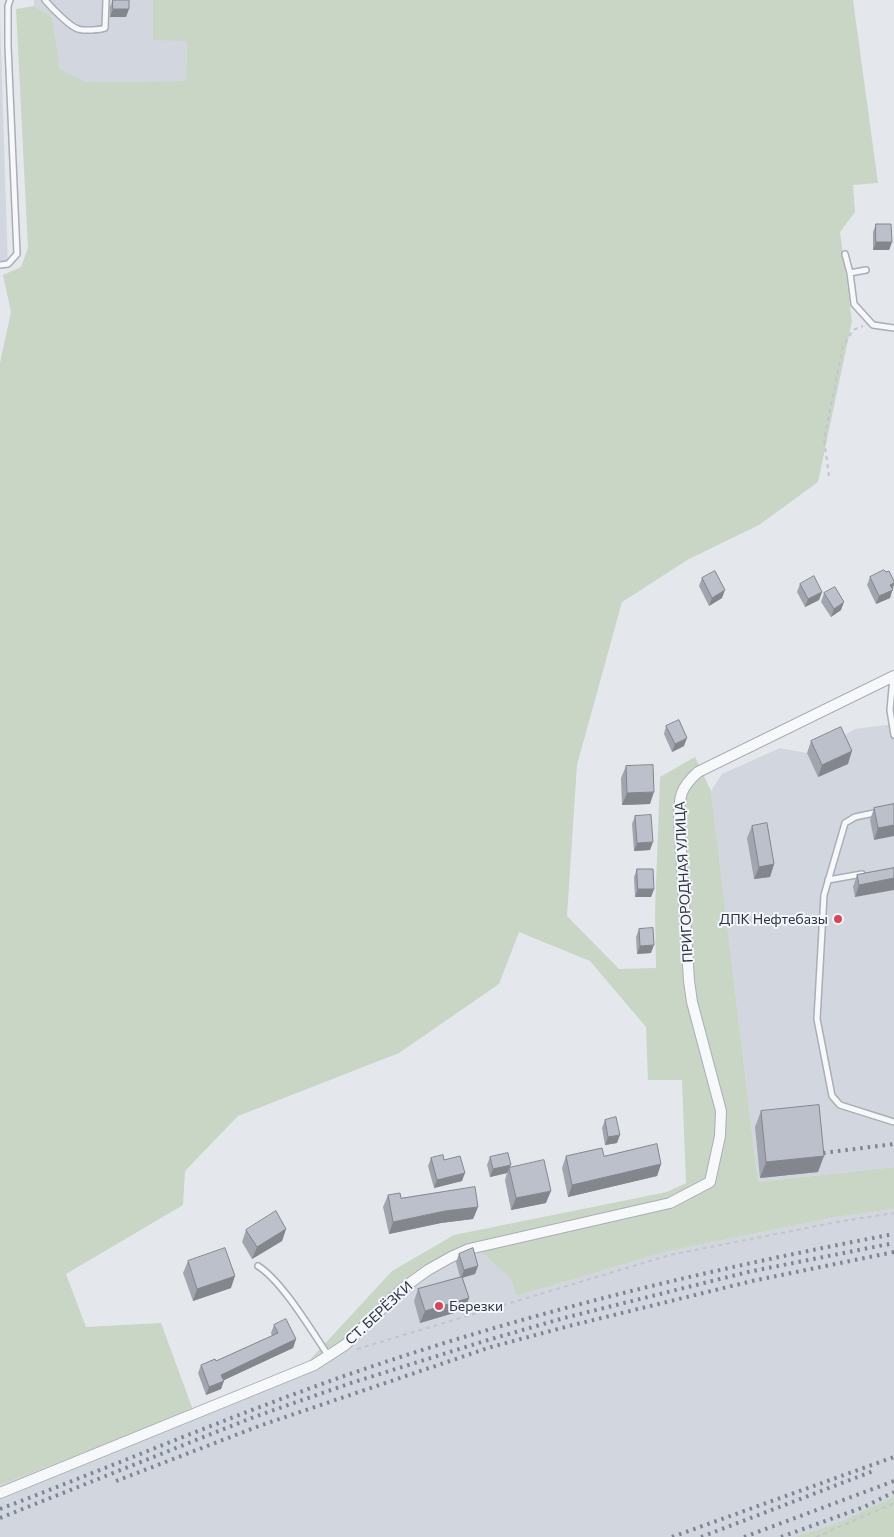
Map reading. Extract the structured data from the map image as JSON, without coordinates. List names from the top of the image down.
{
  "streets": {
    "street": ["ПРИГОРОДНАЯ УЛИЦА", "СТ. БЕРЁЗКИ"]
  },
  "crossings": [
    ["ПРИГОРОДНАЯ УЛИЦА", "СТ. БЕРЁЗКИ"]
  ],
  "places": ["ДПК Нефтебазы", "Березки"]
}
